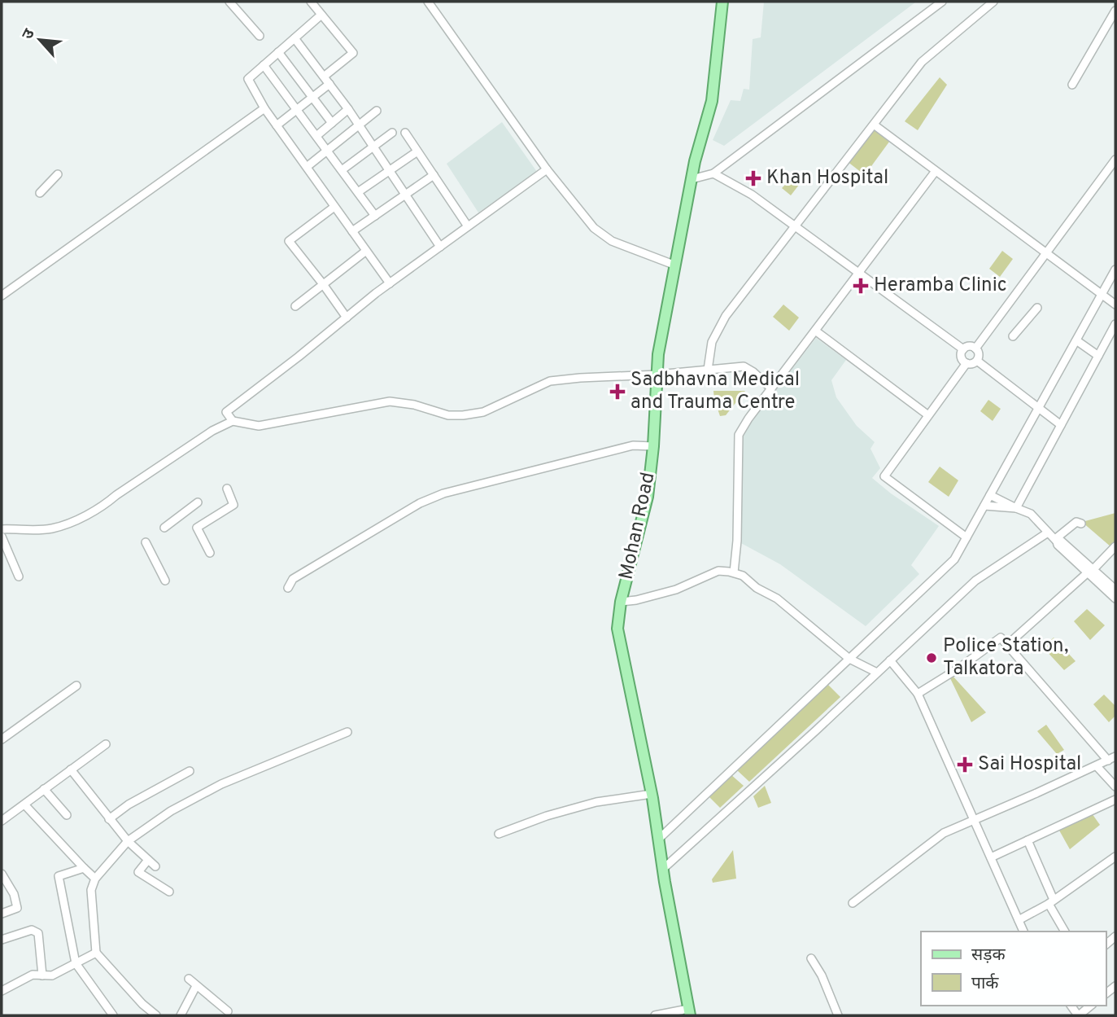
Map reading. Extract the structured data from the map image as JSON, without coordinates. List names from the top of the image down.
{
  "streets": {
    "main road": ["Mohan Road"]
  },
  "places": {
    "health": [
      "Khan Hospital",
      "Heramba Clinic",
      "Sadbhavna Medical and Trauma Centre",
      "Sai Hospital"
    ],
    "other": ["Police Station, Talkatora"]
  },
  "legend": ["सड़क", "पार्क"],
  "north": "top left"
}
